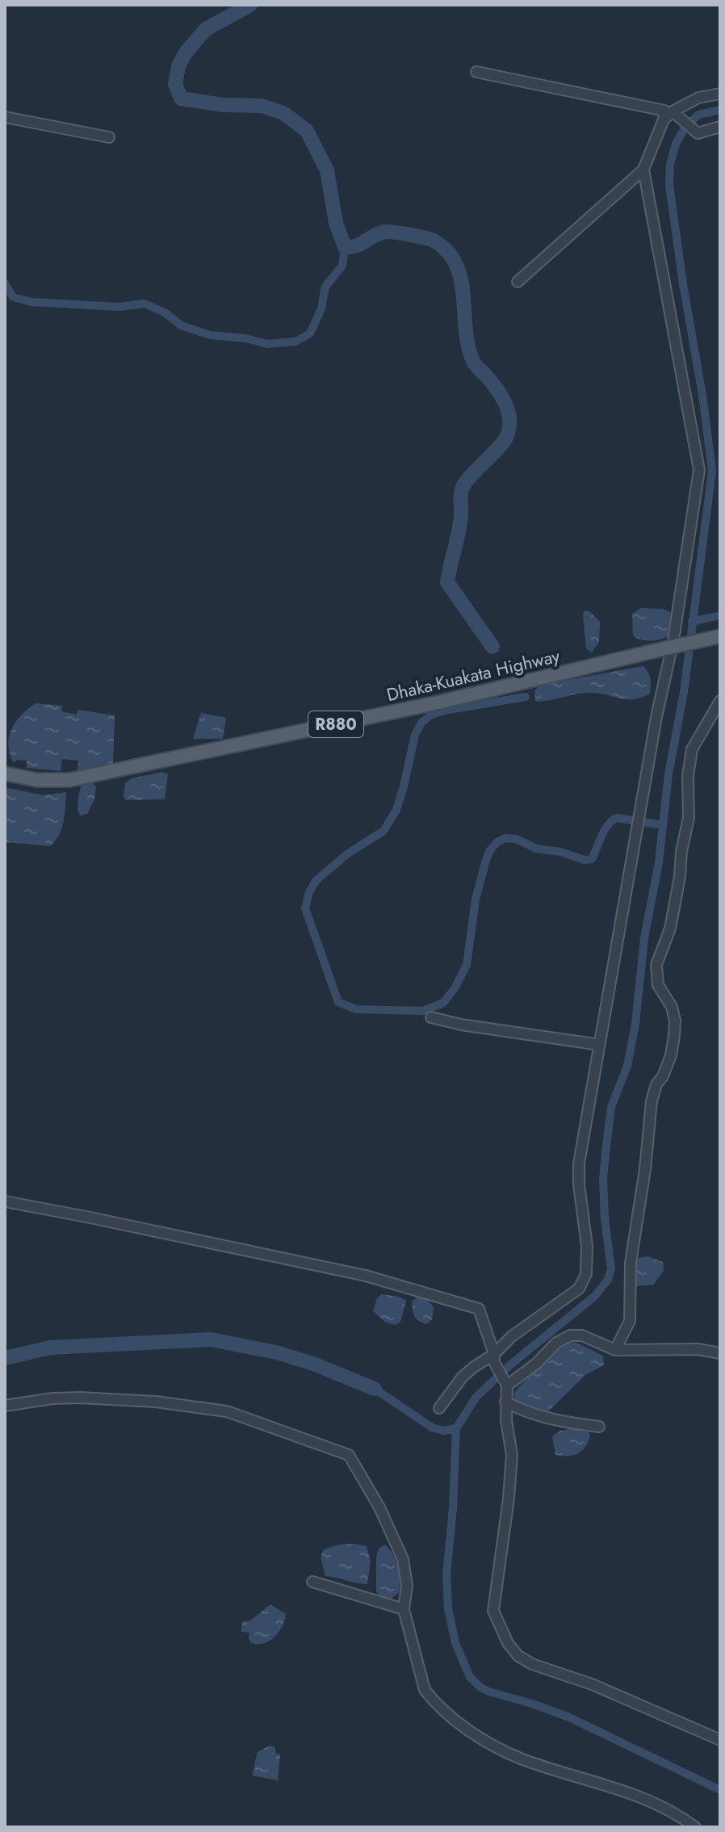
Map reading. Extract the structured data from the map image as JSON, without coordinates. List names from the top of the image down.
{
  "streets": {
    "main road": ["Dhaka-Kuakata Highway", "R880"]
  }
}
